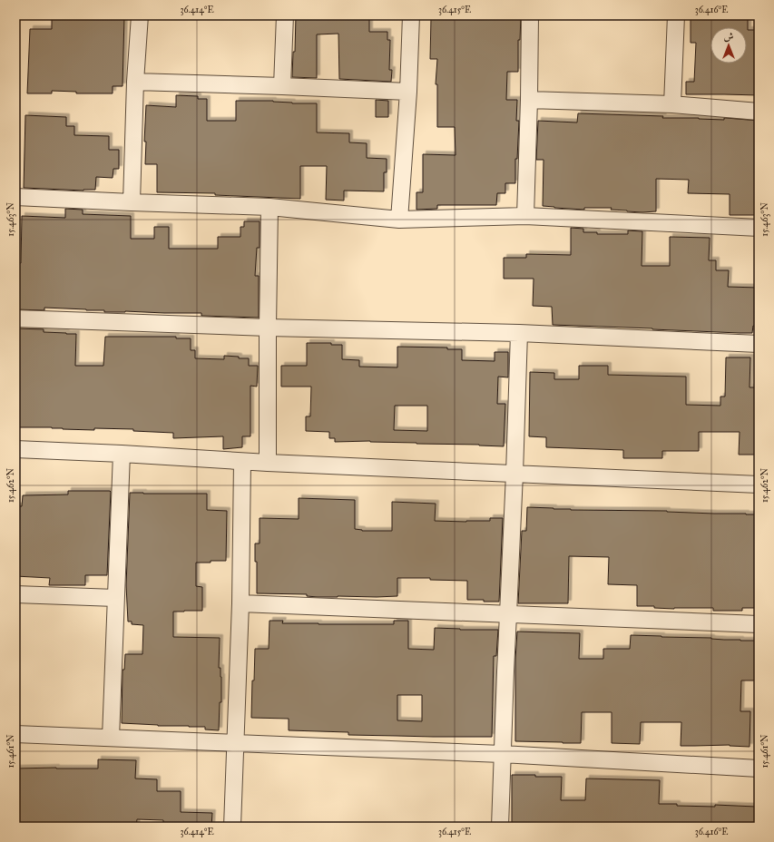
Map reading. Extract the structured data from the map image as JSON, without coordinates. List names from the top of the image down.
{
  "north": "top",
  "coordinates": [
    "36.414°E",
    "36.415°E",
    "36.416°E",
    "15.463°N",
    "15.462°N",
    "15.461°N"
  ]
}
